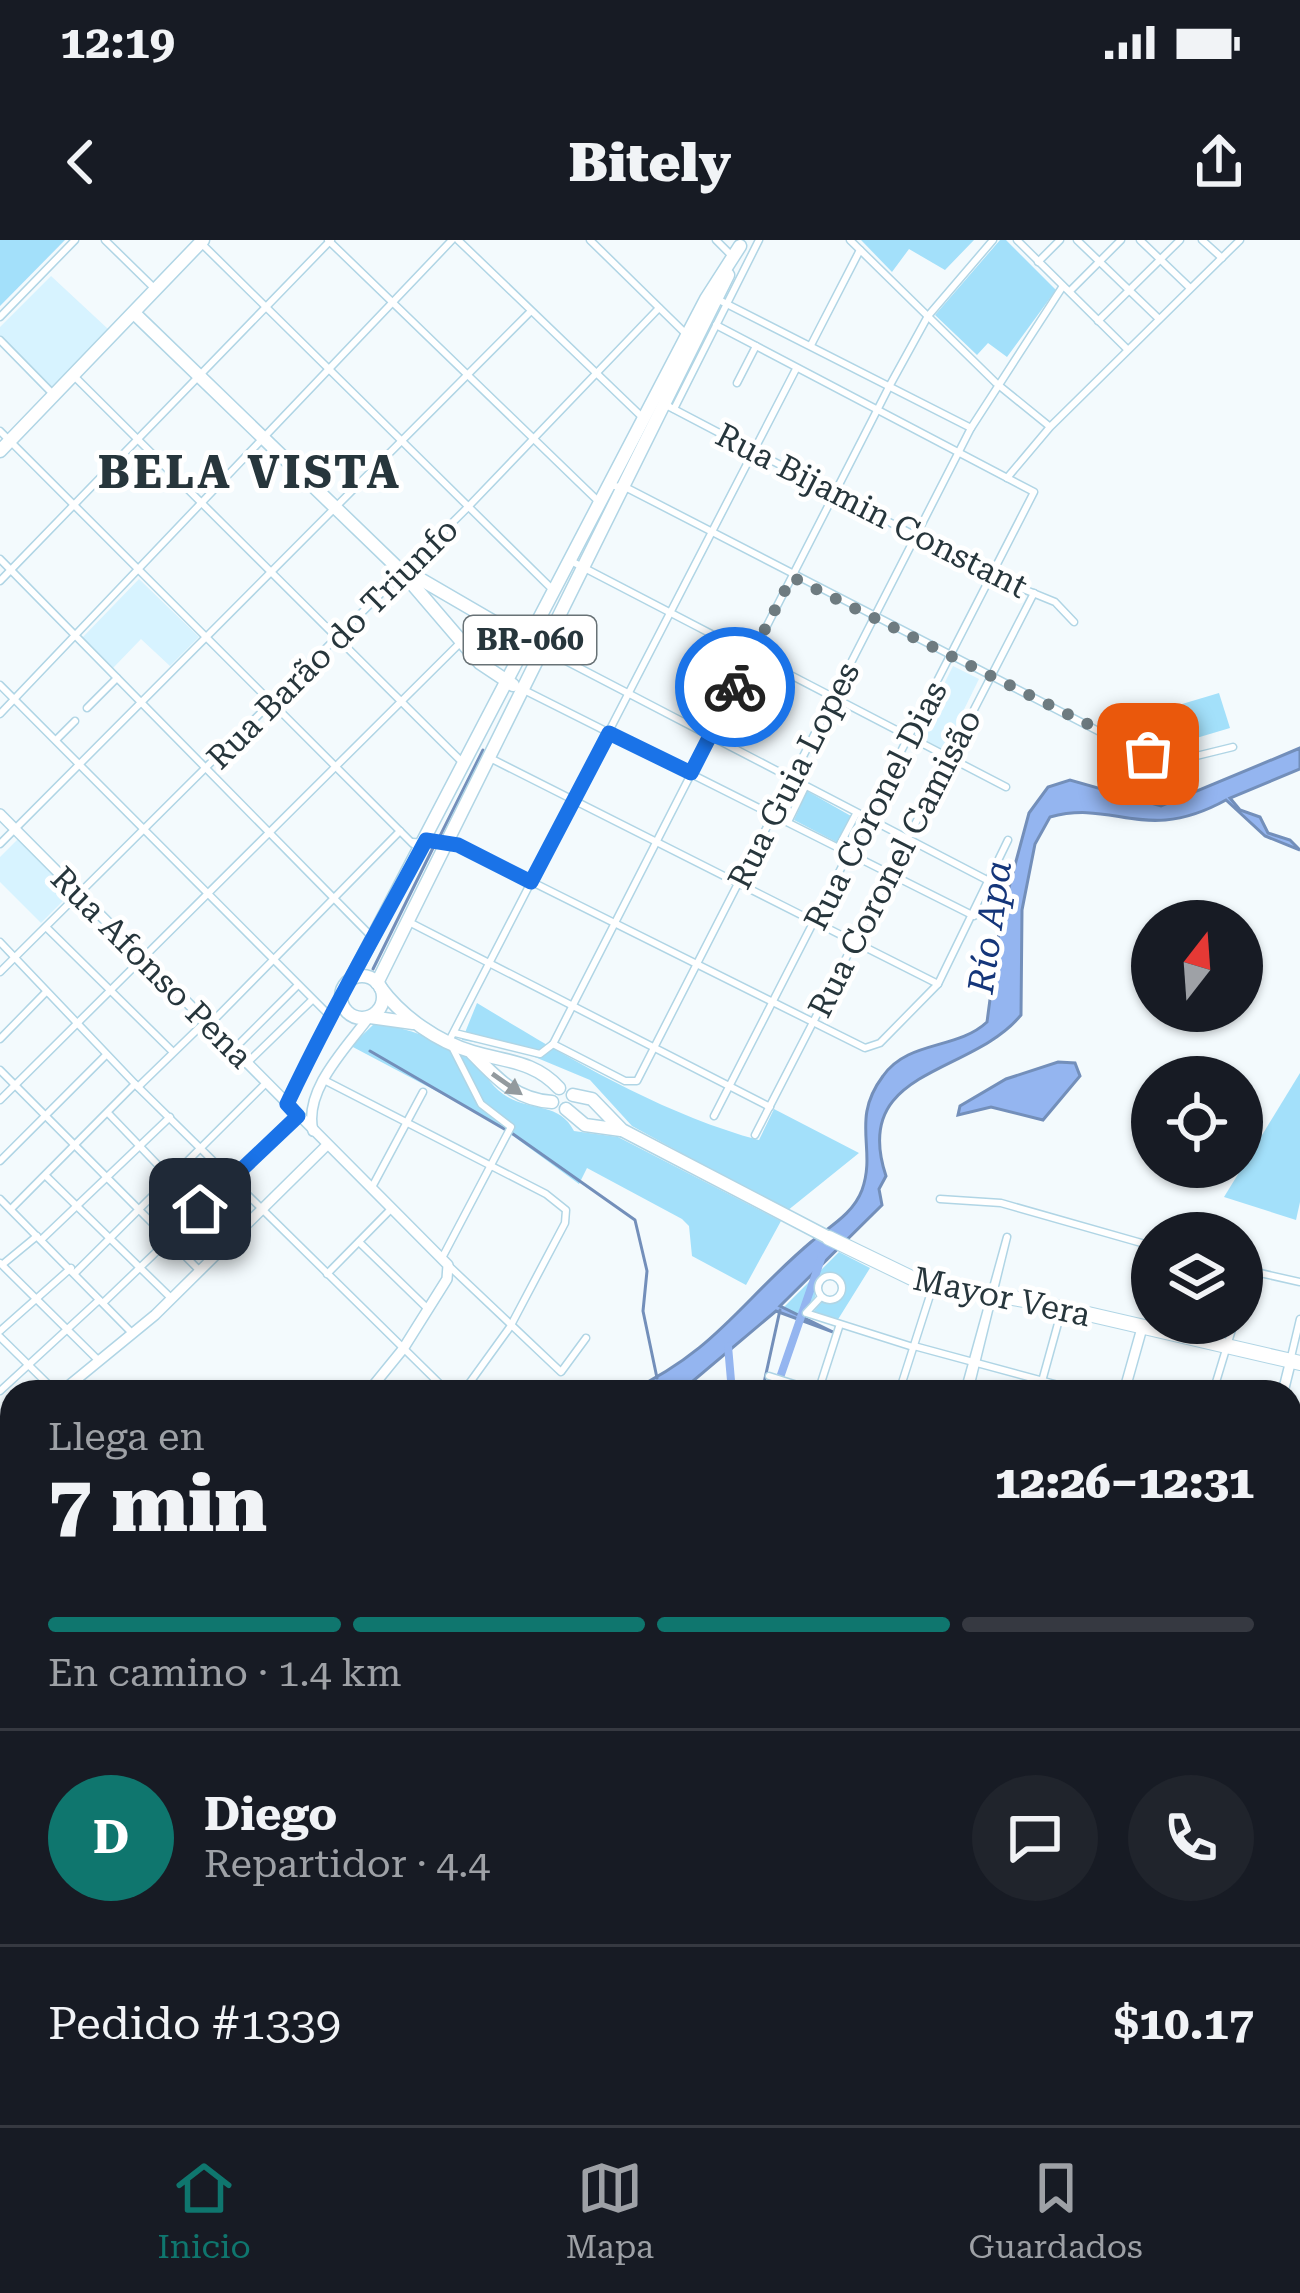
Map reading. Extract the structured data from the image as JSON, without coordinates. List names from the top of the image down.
{
  "streets": {
    "highway": ["Mayor Vera"],
    "main road": ["BR-060"],
    "street": [
      "Rua Bijamin Constant",
      "Rua Barão do Triunfo",
      "Rua Guia Lopes",
      "Rua Coronel Dias",
      "Rua Coronel Camisão",
      "Rua Afonso Pena"
    ]
  },
  "crossings": [
    ["Rua Bijamin Constant", "BR-060"],
    ["Rua Bijamin Constant", "Rua Guia Lopes"],
    ["Rua Bijamin Constant", "Rua Coronel Dias"],
    ["Rua Bijamin Constant", "Rua Coronel Camisão"],
    ["Rua Barão do Triunfo", "Rua Afonso Pena"]
  ],
  "districts": ["BELA VISTA"],
  "water": ["Río Apa"],
  "north": "top",
  "page": {
    "status": "12:19",
    "header": "Bitely",
    "heading": ["7 min", "Llega en", "12:26–12:31"],
    "panel": [
      "Diego",
      "Repartidor · 4.4",
      "Pedido #1339",
      "$10.17"
    ],
    "bar": "En camino · 1.4 km",
    "round": "D",
    "tabs": ["Inicio", "Mapa", "Guardados"]
  }
}
